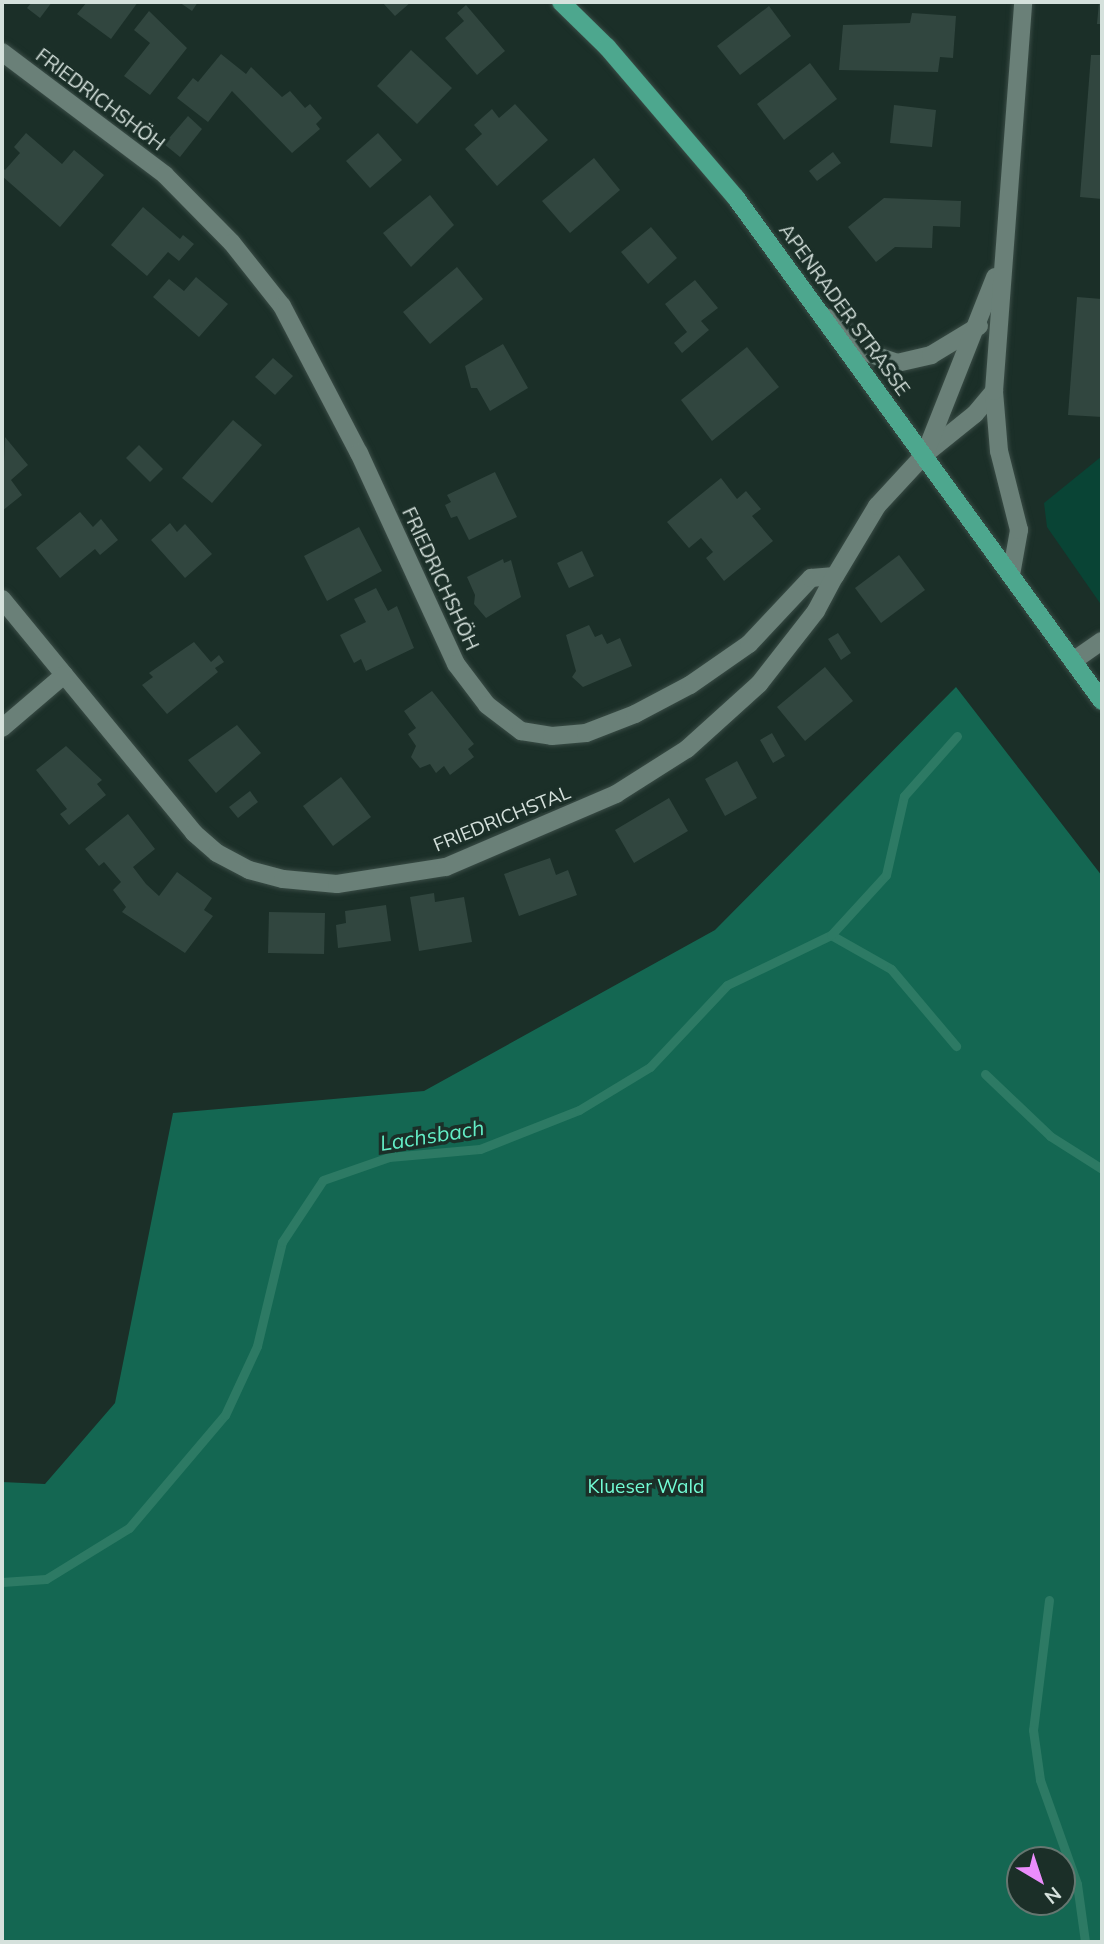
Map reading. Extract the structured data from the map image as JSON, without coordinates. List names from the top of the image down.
{
  "streets": {
    "main road": ["APENRADER STRASSE"],
    "street": ["FRIEDRICHSHÖH", "FRIEDRICHSTAL"]
  },
  "crossings": [
    ["FRIEDRICHSHÖH", "FRIEDRICHSTAL"]
  ],
  "water": ["Lachsbach"],
  "parks": ["Klueser Wald"],
  "north": "bottom right"
}
